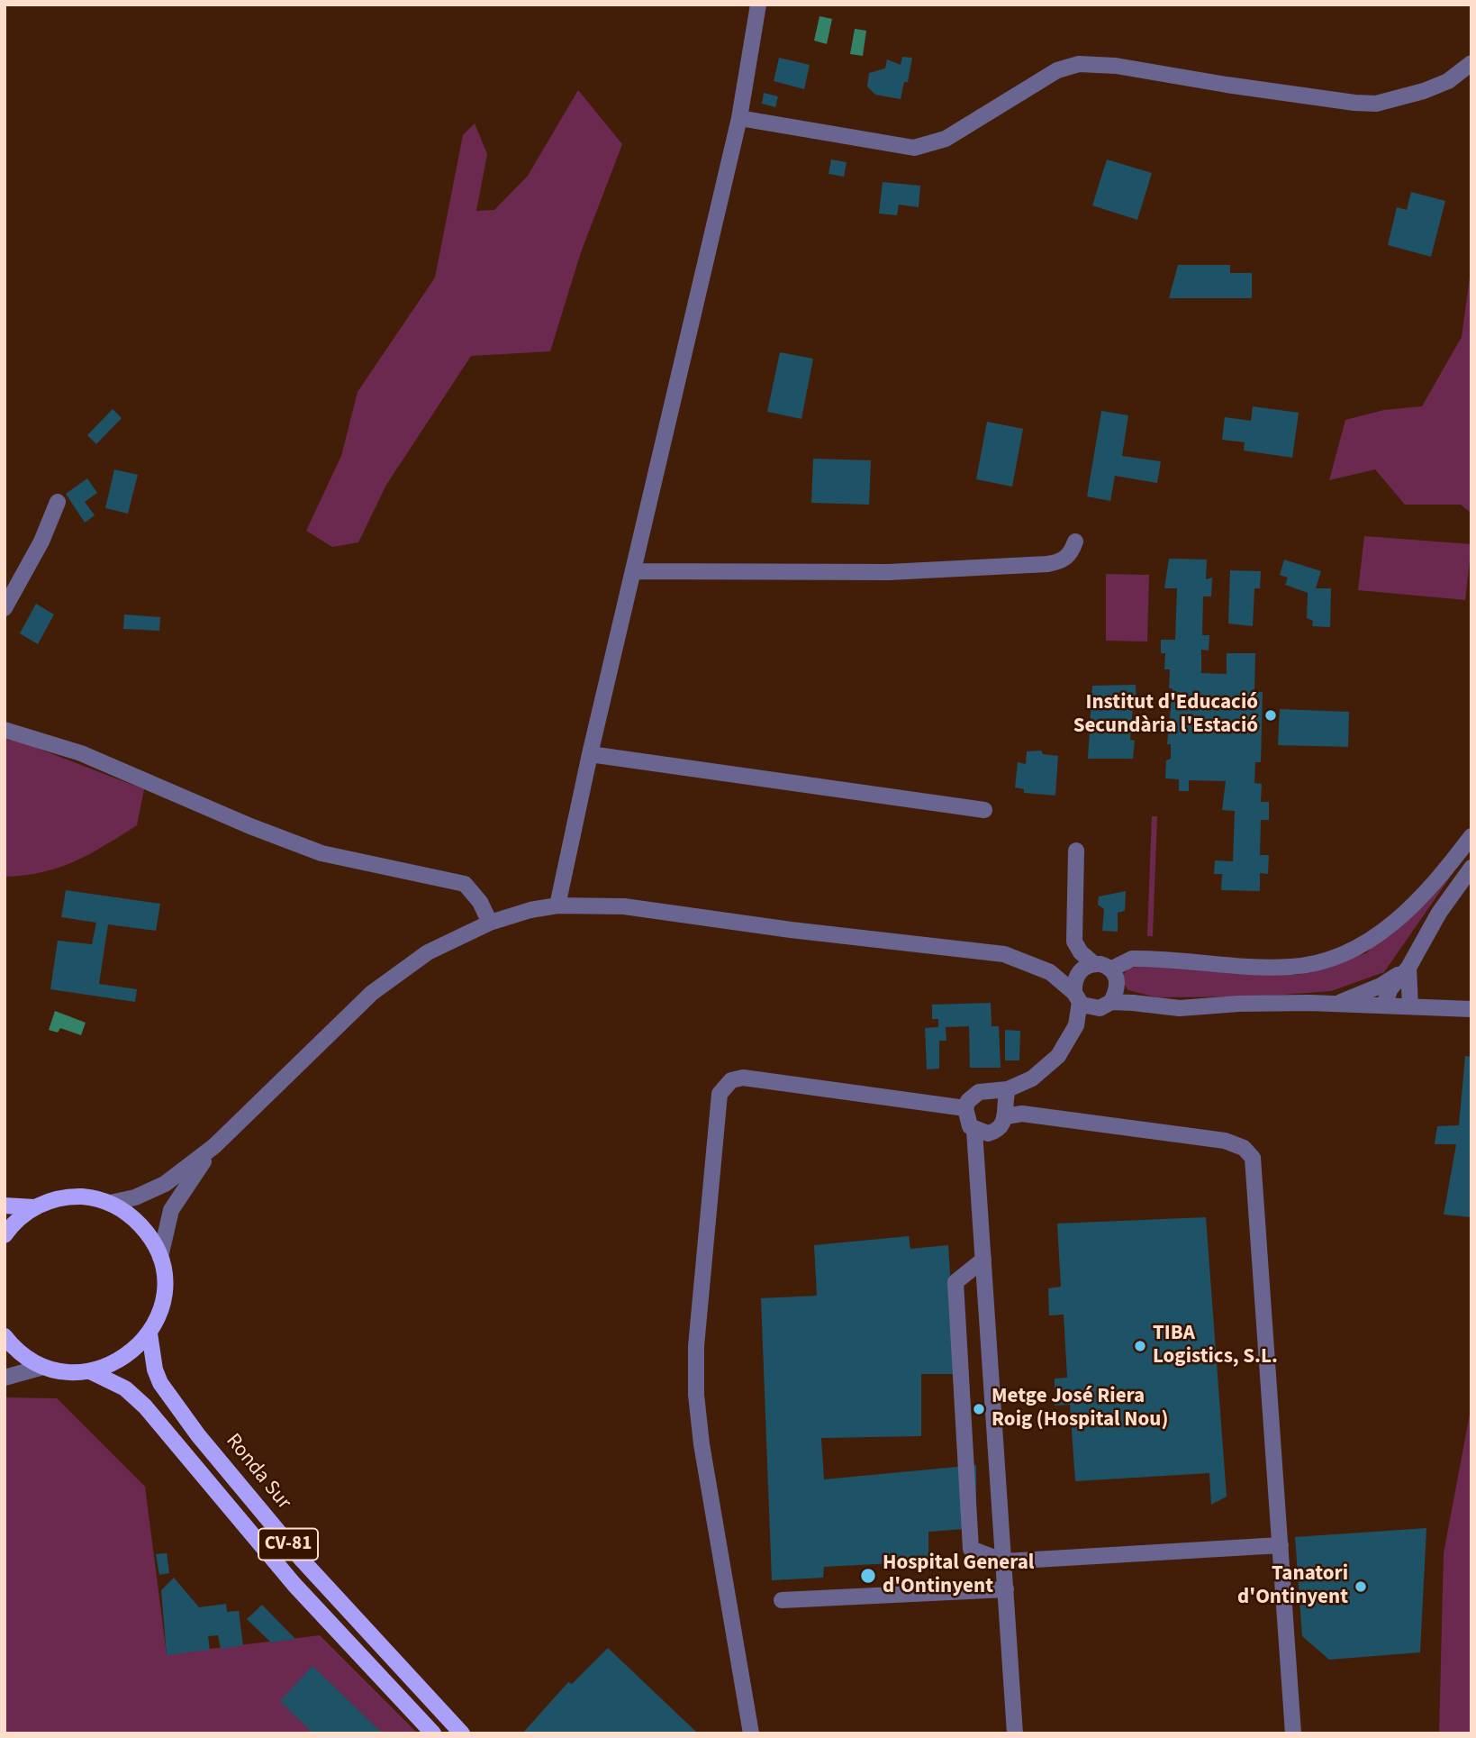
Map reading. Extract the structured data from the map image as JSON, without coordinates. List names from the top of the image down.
{
  "streets": {
    "main road": ["Ronda Sur", "CV-81"]
  },
  "crossings": [
    ["Ronda Sur", "CV-81"]
  ],
  "places": [
    "Institut d'Educació Secundària l'Estació",
    "TIBA Logistics, S.L.",
    "Metge José Riera Roig (Hospital Nou)",
    "Hospital General d'Ontinyent",
    "Tanatori d'Ontinyent"
  ]
}
